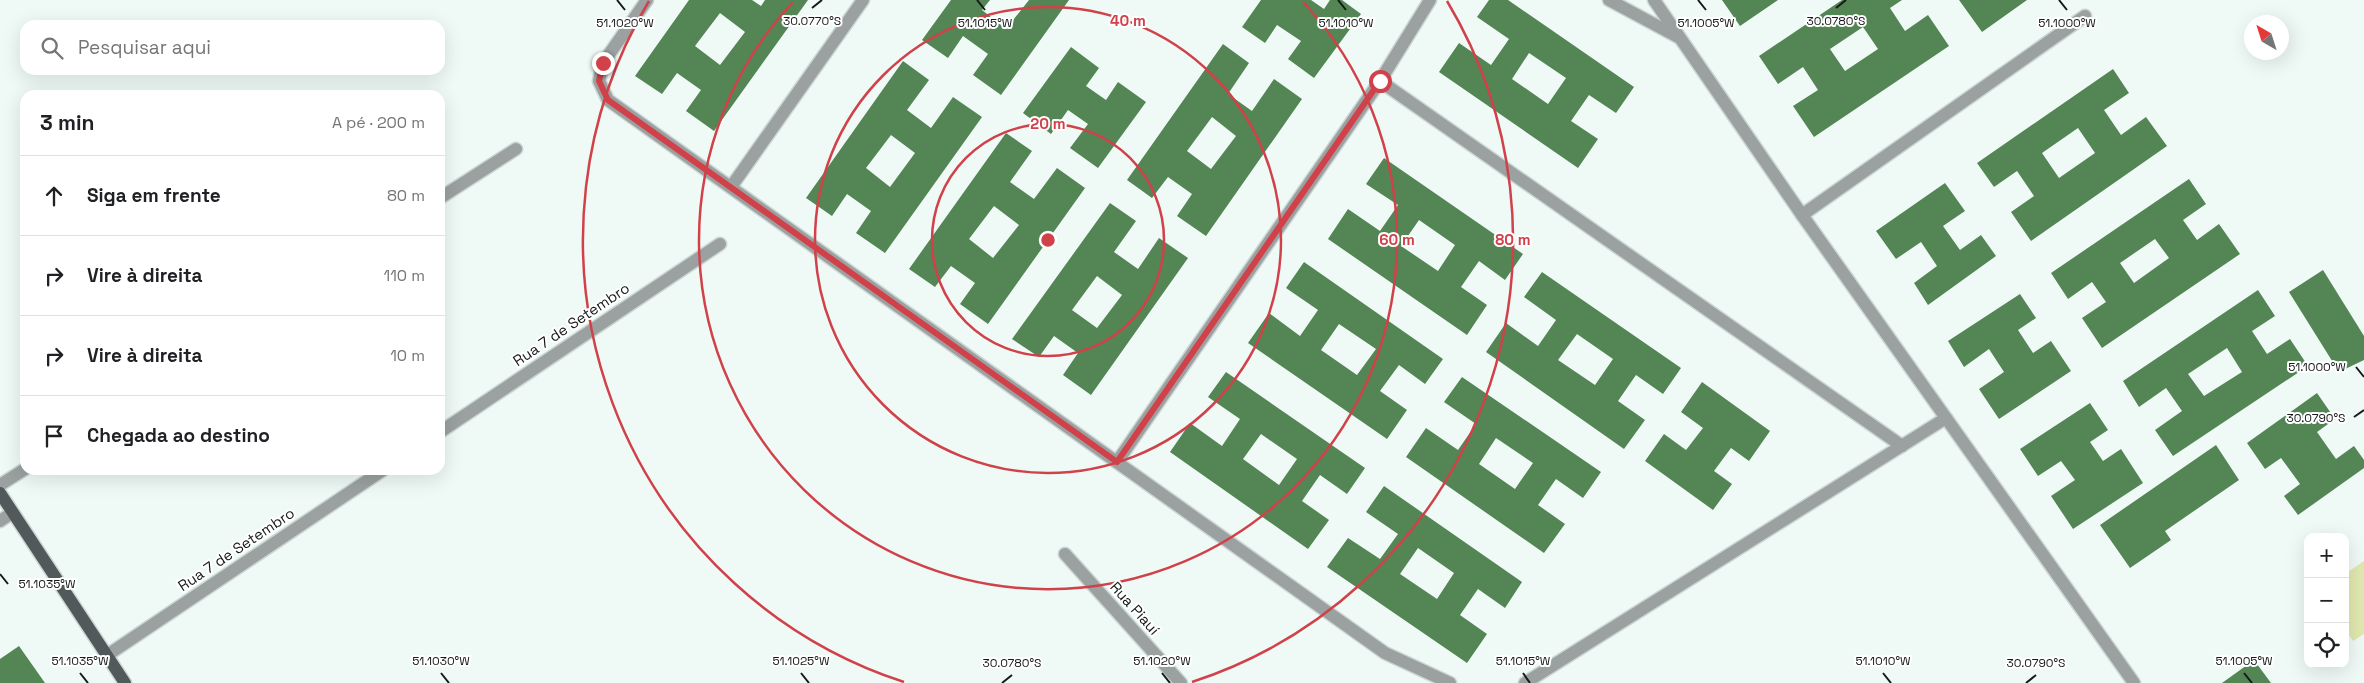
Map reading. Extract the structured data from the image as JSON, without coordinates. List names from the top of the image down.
{
  "streets": {
    "street": ["Rua 7 de Setembro", "Rua Piauí"]
  },
  "north": "top left",
  "page": {
    "search": "Pesquisar aqui",
    "heading": ["3 min", "A pé · 200 m"],
    "list": [
      ["Siga em frente", "80 m"],
      ["Vire à direita", "110 m"],
      ["Vire à direita", "10 m"],
      "Chegada ao destino"
    ],
    "map_buttons": ["+", "−"]
  },
  "coordinates": [
    "30.0770°S",
    "30.0780°S",
    "51.1020°W",
    "51.1015°W",
    "51.1010°W",
    "51.1005°W",
    "51.1000°W",
    "30.0790°S",
    "51.1035°W",
    "51.1030°W",
    "51.1025°W"
  ],
  "rings": [
    "40 m",
    "20 m",
    "60 m",
    "80 m"
  ]
}
